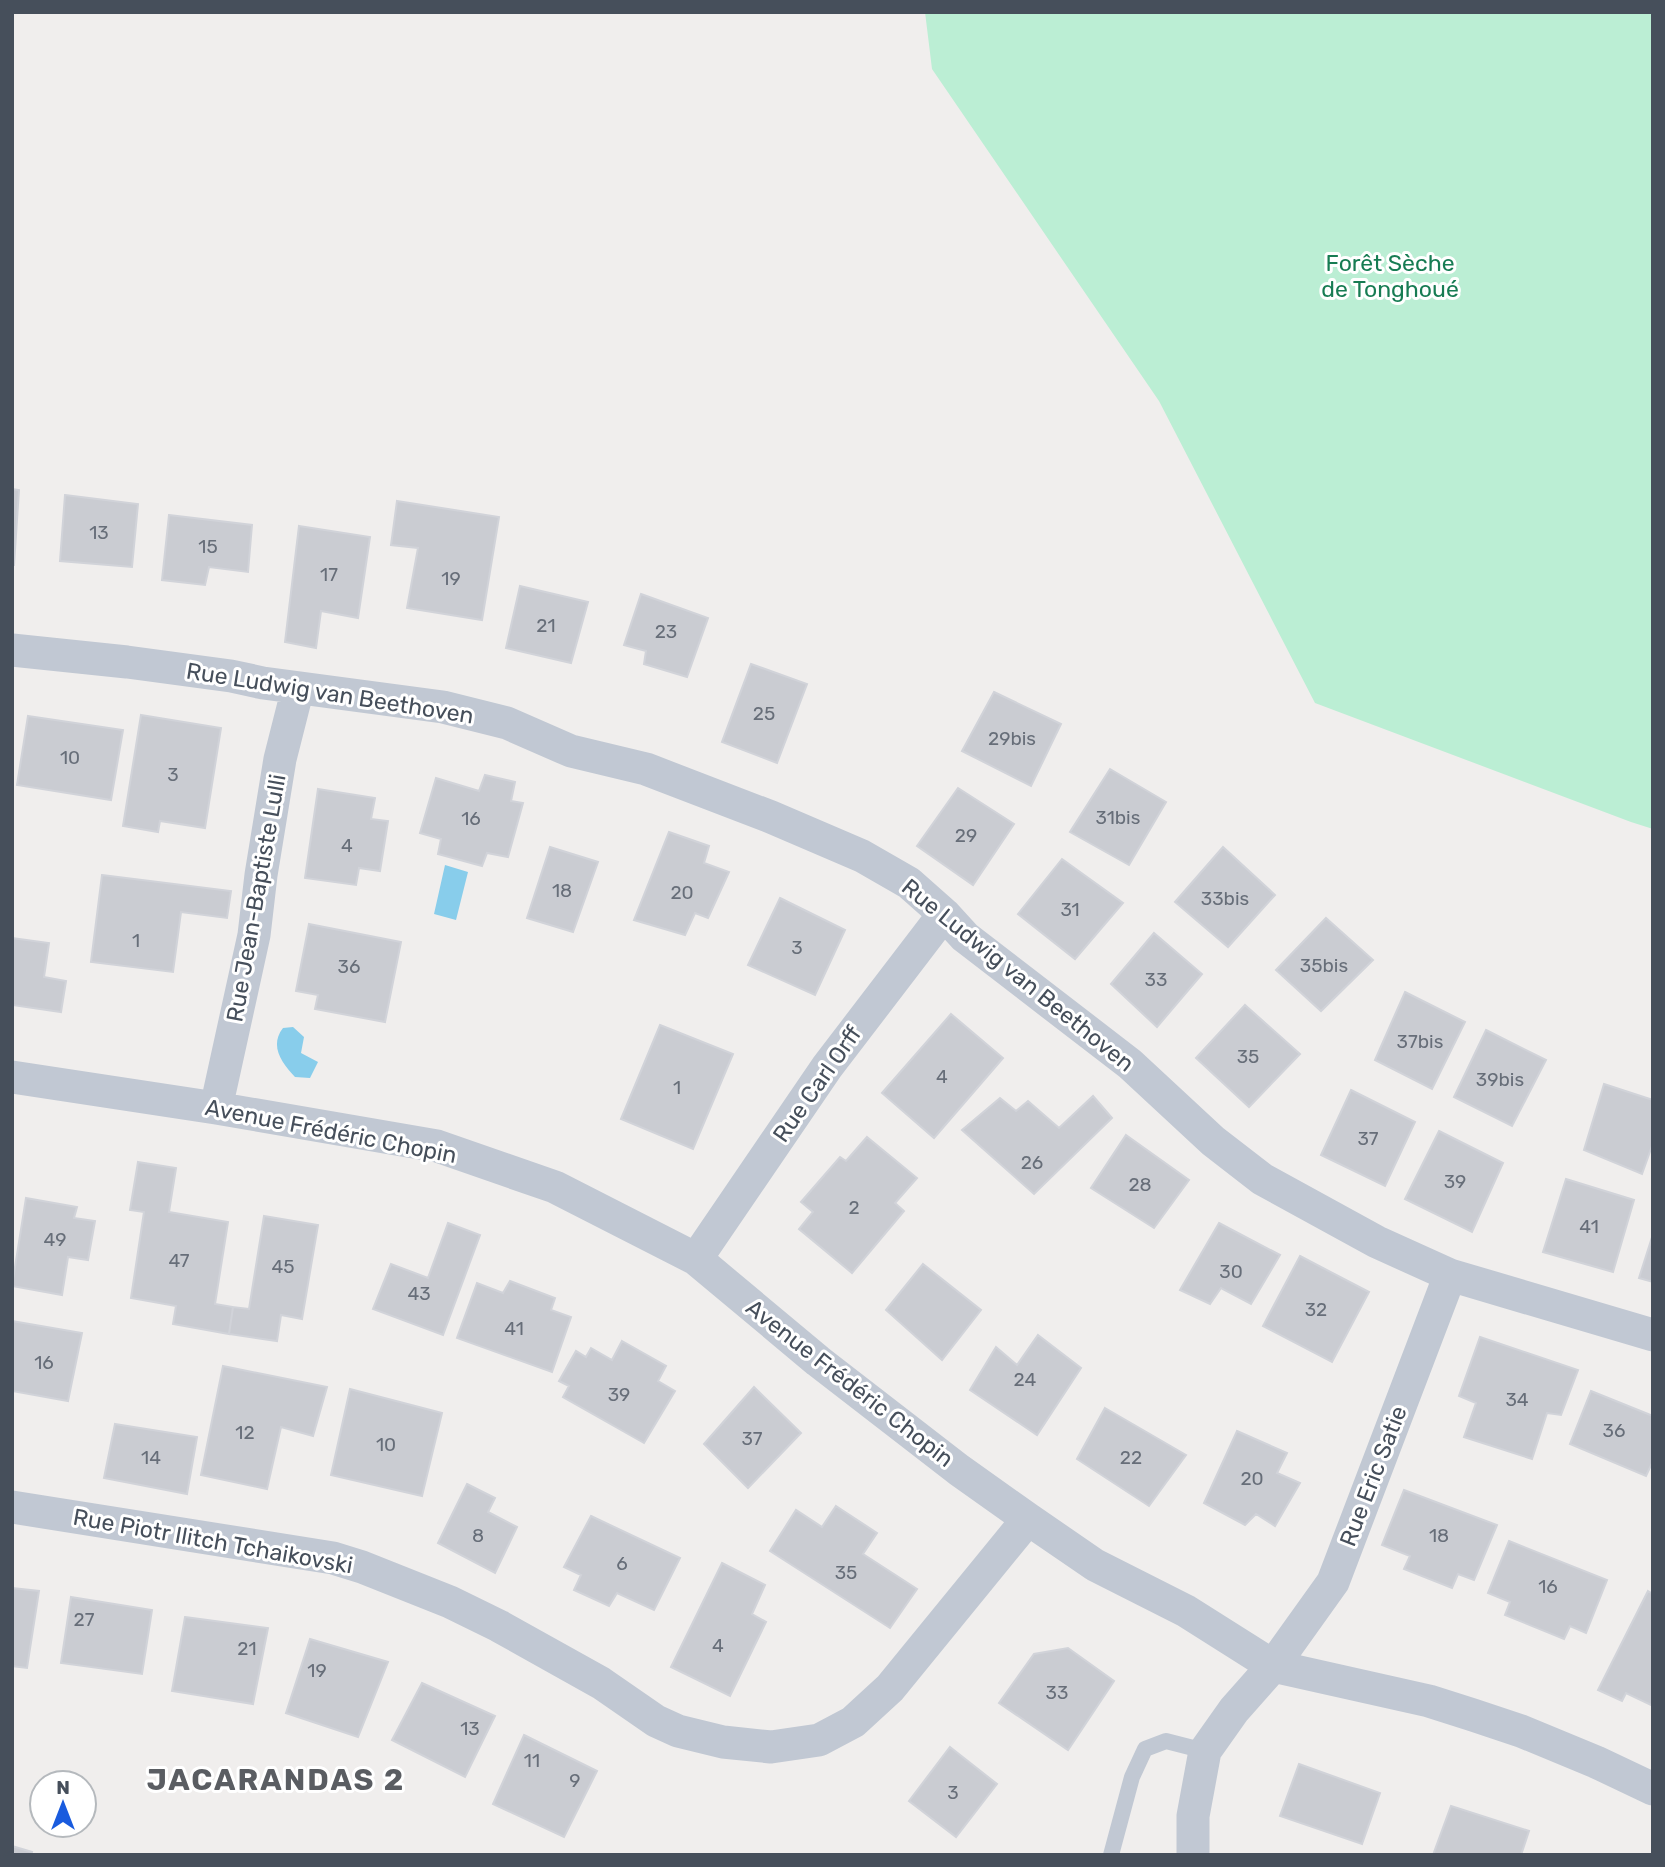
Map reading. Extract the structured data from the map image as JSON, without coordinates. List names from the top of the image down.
{
  "streets": {
    "street": [
      "Rue Ludwig van Beethoven",
      "Rue Jean-Baptiste Lulli",
      "Rue Carl Orff",
      "Avenue Frédéric Chopin",
      "Rue Eric Satie",
      "Rue Piotr Ilitch Tchaikovski"
    ]
  },
  "crossings": [
    ["Rue Ludwig van Beethoven", "Rue Jean-Baptiste Lulli"],
    ["Rue Ludwig van Beethoven", "Rue Carl Orff"],
    ["Rue Ludwig van Beethoven", "Rue Eric Satie"],
    ["Rue Jean-Baptiste Lulli", "Avenue Frédéric Chopin"],
    ["Rue Carl Orff", "Avenue Frédéric Chopin"],
    ["Avenue Frédéric Chopin", "Rue Eric Satie"],
    ["Avenue Frédéric Chopin", "Rue Piotr Ilitch Tchaikovski"]
  ],
  "districts": ["JACARANDAS 2"],
  "parks": ["Forêt Sèche de Tonghoué"],
  "house_numbers": [
    "13",
    "15",
    "17",
    "19",
    "21",
    "23",
    "25",
    "29bis",
    "10",
    "3",
    "31bis",
    "16",
    "29",
    "4",
    "18",
    "20",
    "33bis",
    "31",
    "1",
    "3",
    "35bis",
    "36",
    "33",
    "37bis",
    "35",
    "4",
    "39bis",
    "1",
    "37",
    "26",
    "39",
    "28",
    "2",
    "41",
    "49",
    "47",
    "45",
    "30",
    "43",
    "32",
    "41",
    "16",
    "24",
    "39",
    "34",
    "36",
    "12",
    "37",
    "10",
    "14",
    "22",
    "20",
    "8",
    "18",
    "6",
    "35",
    "16",
    "27",
    "4",
    "21",
    "19",
    "33",
    "13",
    "11",
    "9",
    "3"
  ],
  "north": "top"
}
